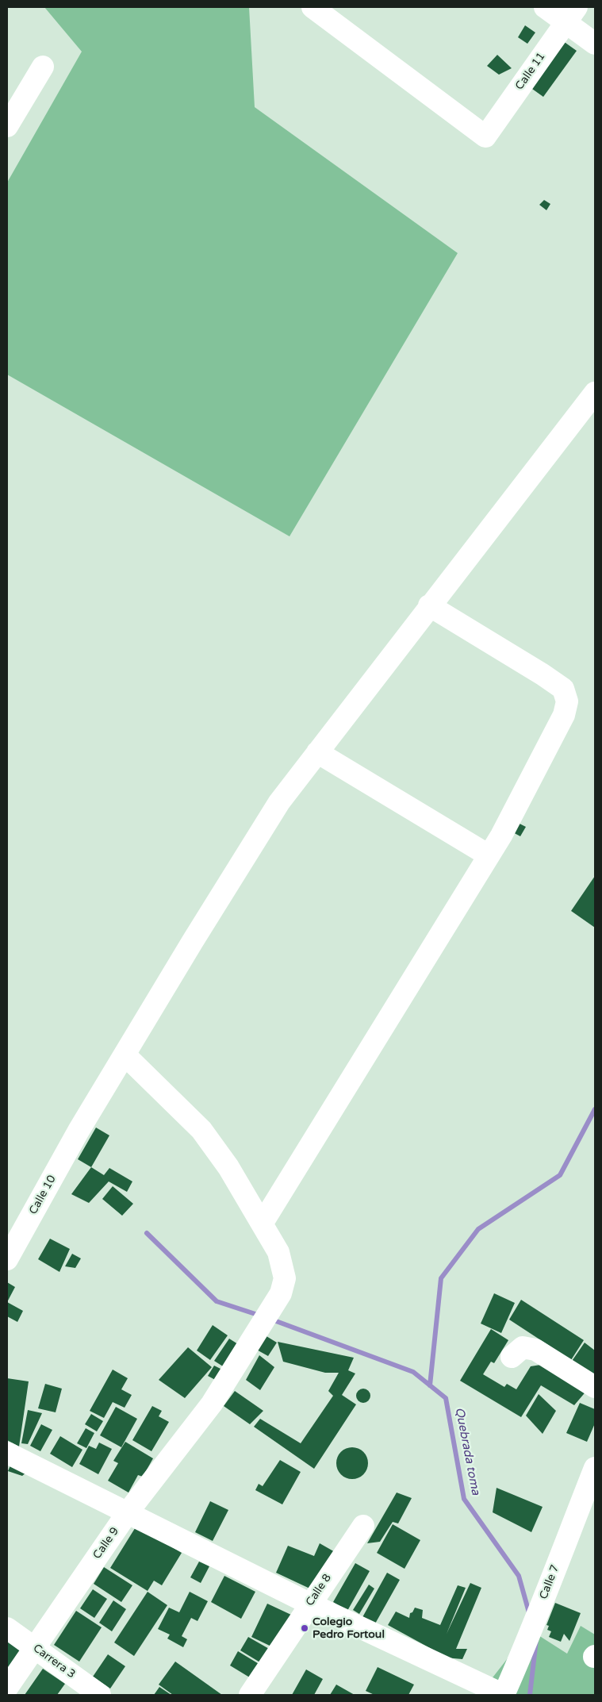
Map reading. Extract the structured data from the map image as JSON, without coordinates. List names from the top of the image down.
{
  "streets": {
    "street": [
      "Calle 11",
      "Calle 10",
      "Calle 9",
      "Calle 7",
      "Calle 8",
      "Carrera 3"
    ]
  },
  "crossings": [
    ["Calle 10", "Calle 9"],
    ["Calle 9", "Carrera 3"]
  ],
  "water": ["Quebrada toma"],
  "places": ["Colegio Pedro Fortoul"]
}
